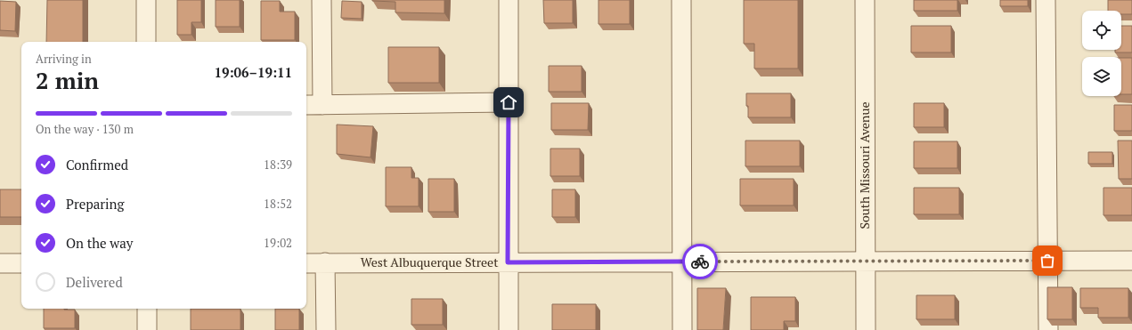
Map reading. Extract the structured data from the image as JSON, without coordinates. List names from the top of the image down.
{
  "streets": {
    "street": ["South Missouri Avenue", "West Albuquerque Street"]
  },
  "crossings": [
    ["South Missouri Avenue", "West Albuquerque Street"]
  ],
  "page": {
    "heading": ["2 min", "Arriving in", "19:06–19:11"],
    "bar": "On the way · 130 m",
    "list": [
      ["Confirmed", "18:39"],
      ["Preparing", "18:52"],
      ["On the way", "19:02"],
      "Delivered"
    ]
  }
}
